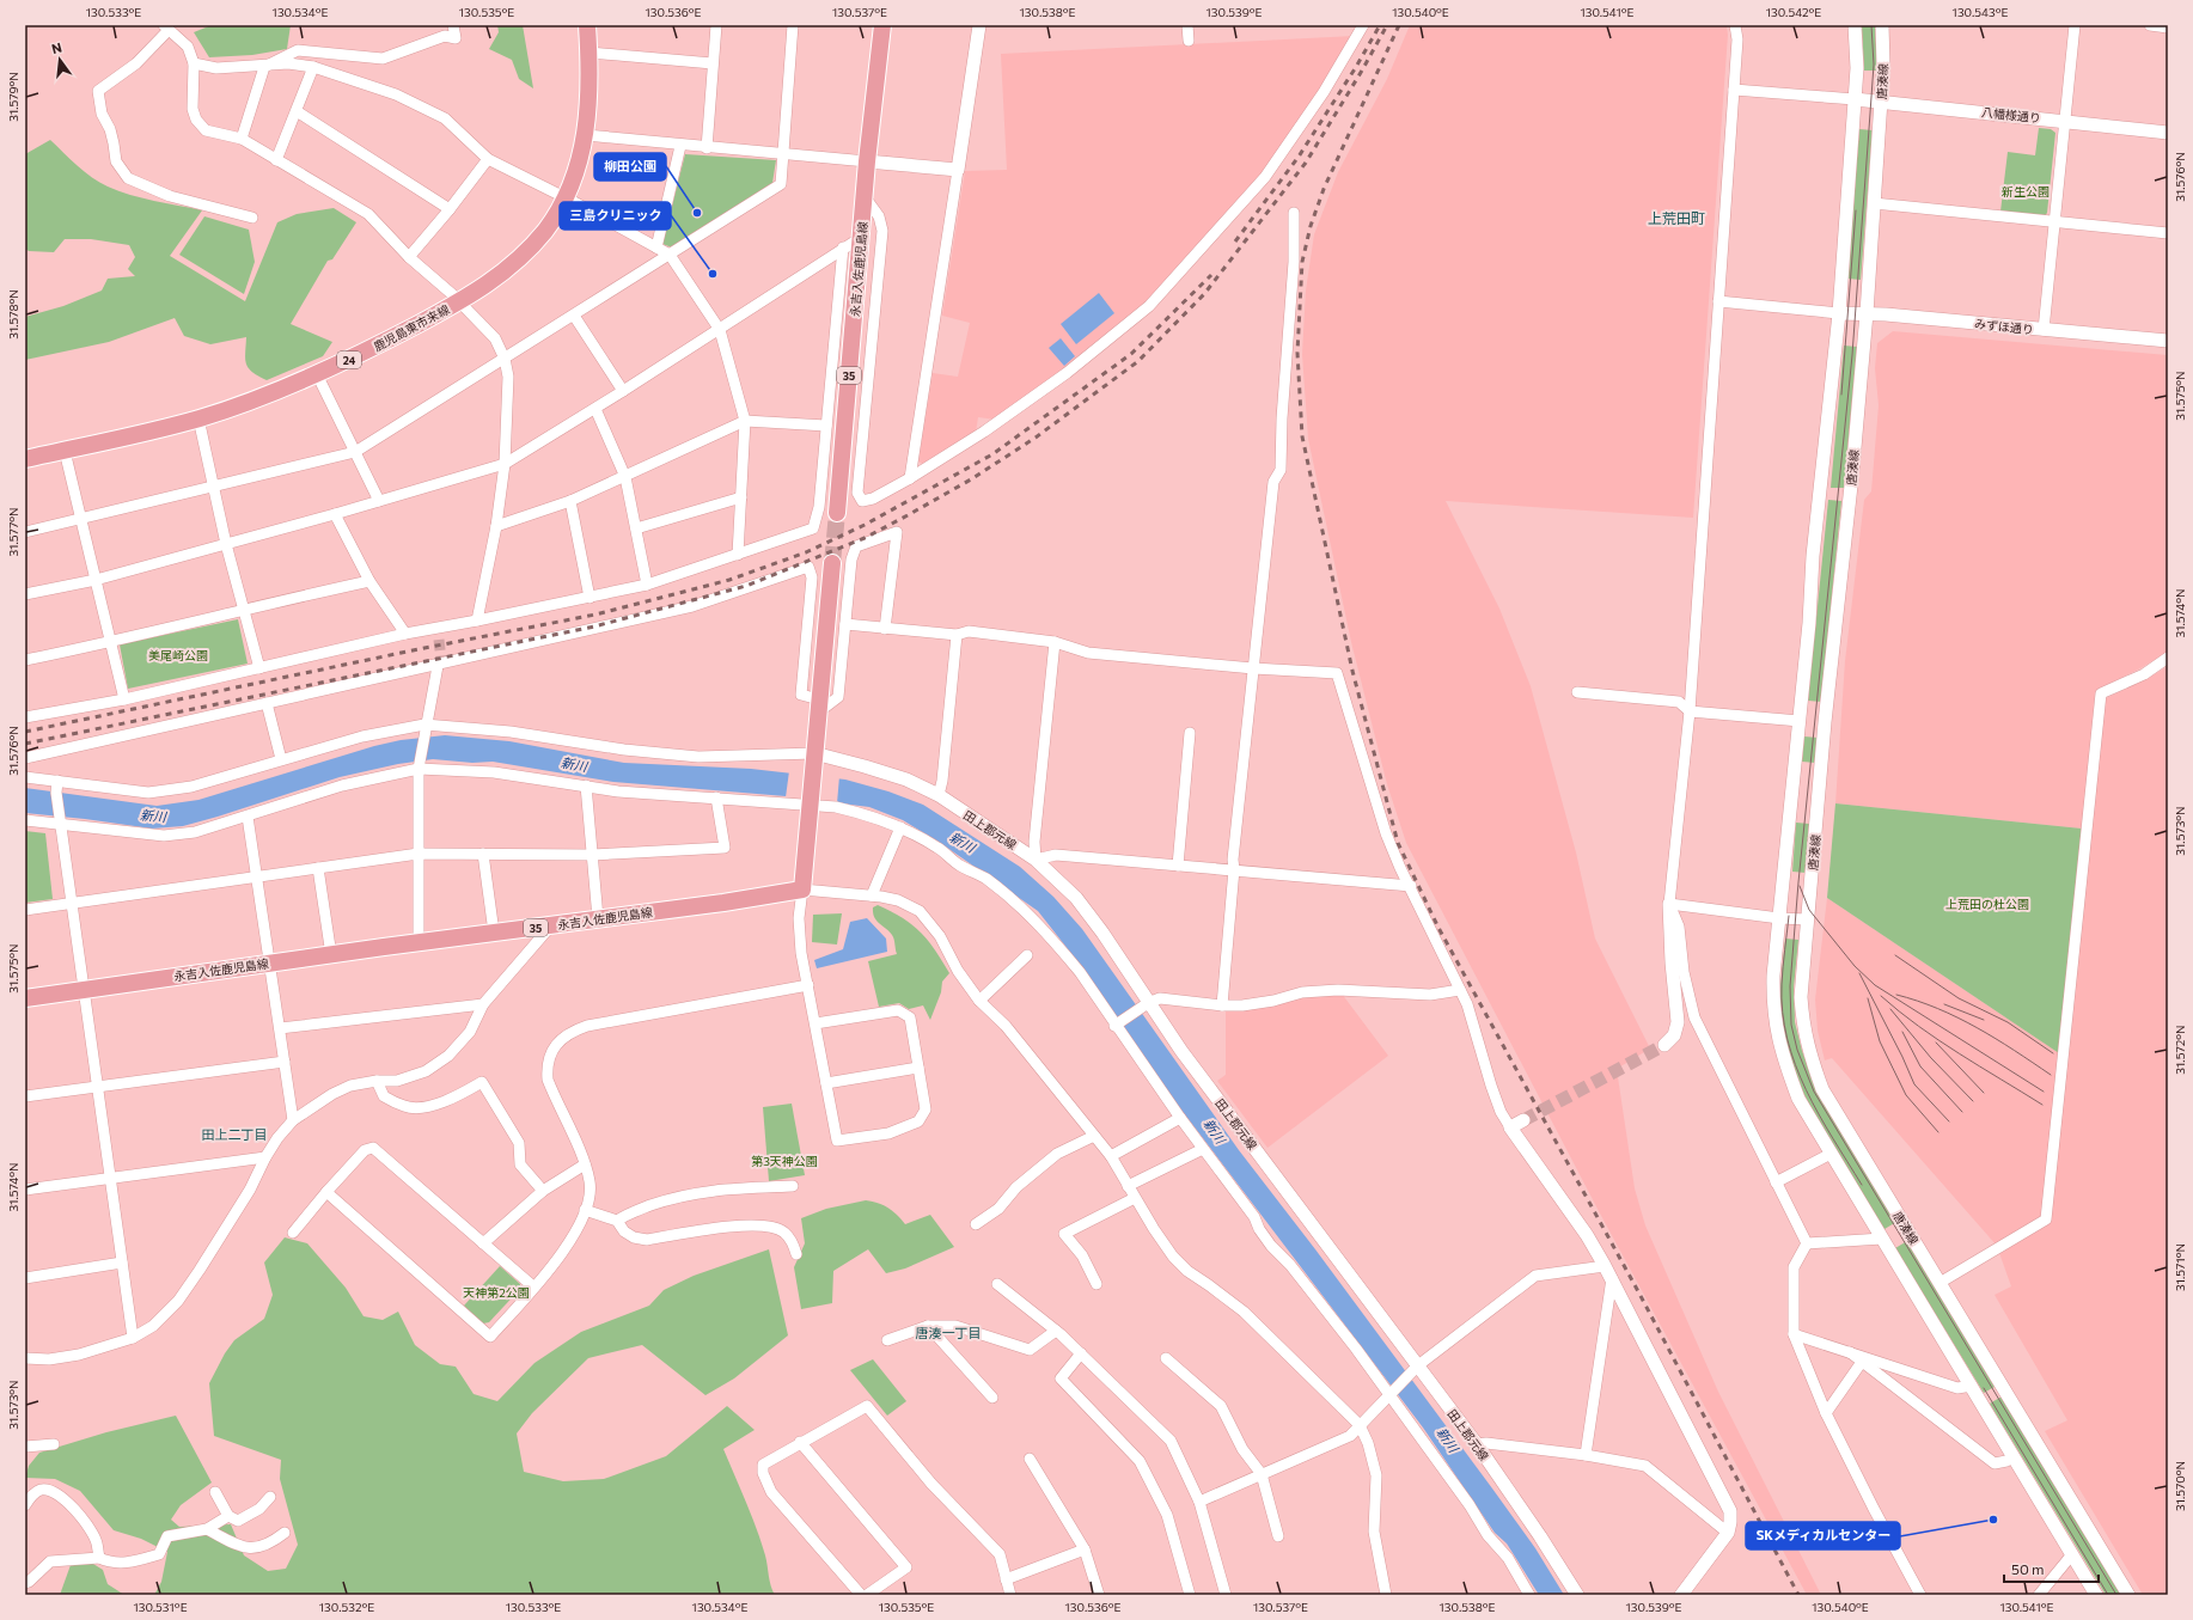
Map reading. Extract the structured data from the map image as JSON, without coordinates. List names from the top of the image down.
{
  "streets": {
    "main road": [
      "永吉入佐鹿児島線",
      "鹿児島東市来線",
      "24",
      "35"
    ],
    "street": [
      "唐湊線",
      "八幡様通り",
      "みずほ通り",
      "田上郡元線"
    ]
  },
  "crossings": [
    ["唐湊線", "八幡様通り"],
    ["唐湊線", "みずほ通り"]
  ],
  "districts": ["上荒田町", "田上二丁目", "唐湊一丁目"],
  "water": ["新川"],
  "parks": [
    "新生公園",
    "美尾崎公園",
    "上荒田の杜公園",
    "第3天神公園",
    "天神第2公園"
  ],
  "places": ["柳田公園", "三島クリニック", "SKメディカルセンター"],
  "scale_bar": "50 m",
  "north": "top",
  "coordinates": [
    "130.533°E",
    "130.534°E",
    "130.535°E",
    "130.536°E",
    "130.537°E",
    "130.538°E",
    "130.539°E",
    "130.540°E",
    "130.541°E",
    "130.542°E",
    "130.543°E",
    "31.579°N",
    "31.576°N",
    "31.578°N",
    "31.575°N",
    "31.577°N",
    "31.574°N",
    "31.573°N",
    "31.572°N",
    "31.571°N",
    "31.570°N",
    "130.531°E",
    "130.532°E"
  ]
}
